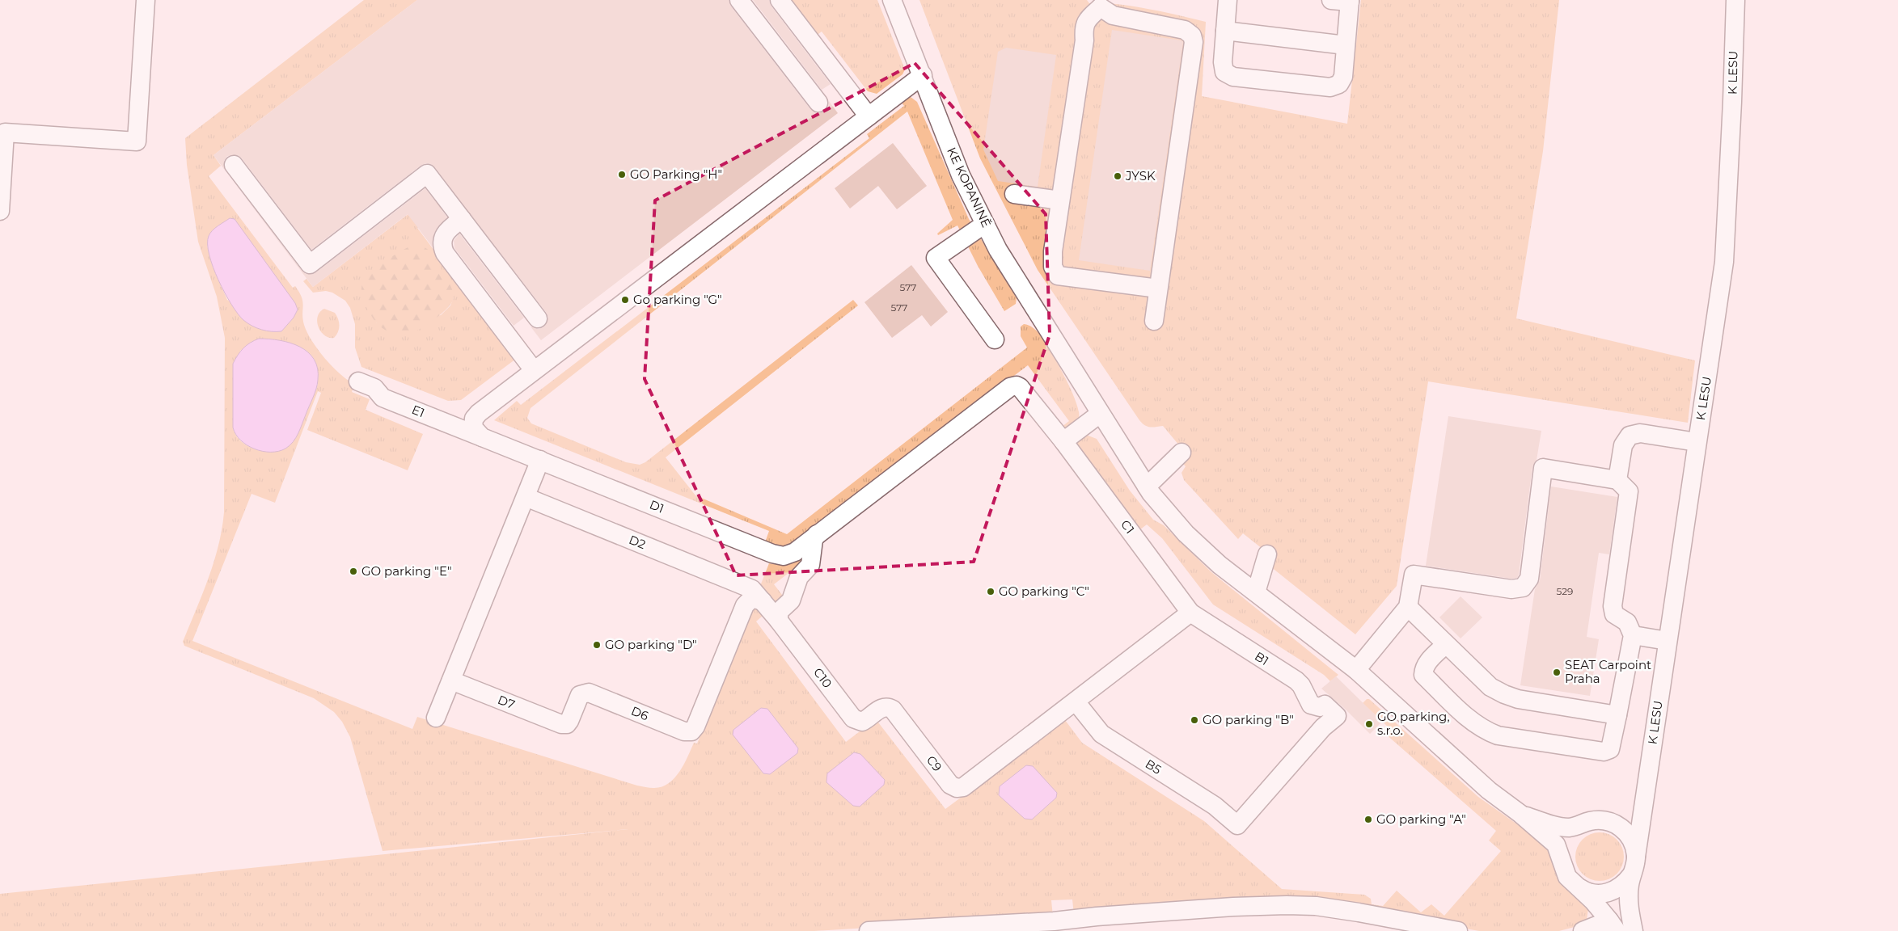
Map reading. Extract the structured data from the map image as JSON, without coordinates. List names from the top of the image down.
{
  "streets": {
    "street": [
      "K LESU",
      "KE KOPANINĚ",
      "E1",
      "D1",
      "C1",
      "D2",
      "B1",
      "C10",
      "D7",
      "D6",
      "C9",
      "B5"
    ]
  },
  "crossings": [
    ["E1", "D1"],
    ["D1", "C1"],
    ["C1", "B1"],
    ["C1", "C9"],
    ["D2", "C10"],
    ["B1", "C9"],
    ["B1", "B5"],
    ["C10", "D6"],
    ["C10", "C9"],
    ["D7", "D6"],
    ["C9", "B5"]
  ],
  "places": [
    "GO Parking \"H\"",
    "JYSK",
    "Go parking \"G\"",
    "GO parking \"E\"",
    "GO parking \"C\"",
    "GO parking \"D\"",
    "SEAT Carpoint Praha",
    "GO parking \"B\"",
    "GO parking, s.r.o.",
    "GO parking \"A\""
  ],
  "house_numbers": ["577", "577", "529"]
}
